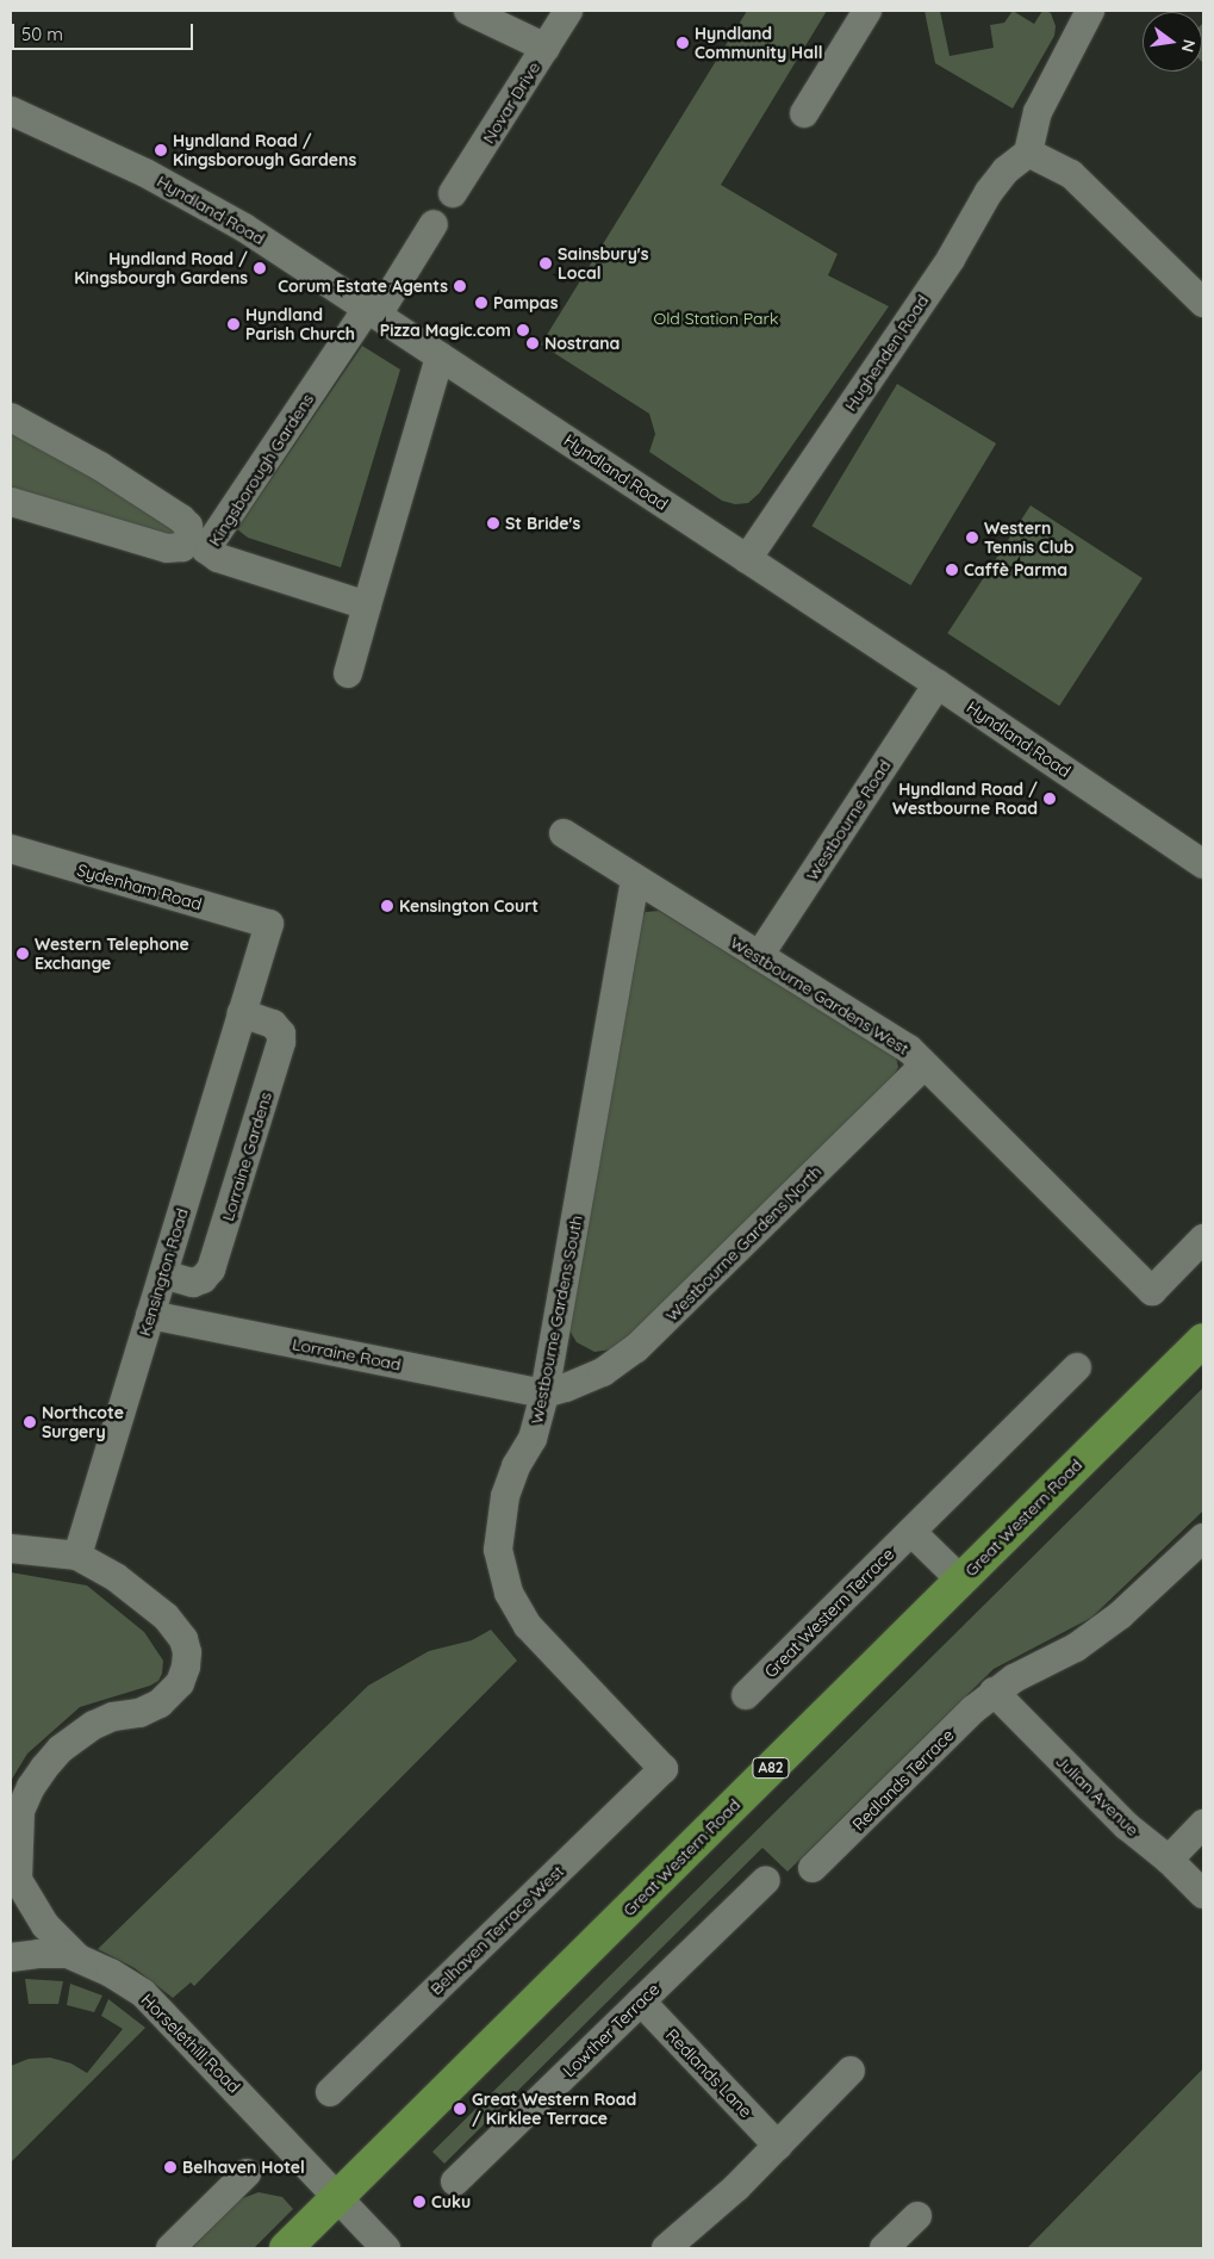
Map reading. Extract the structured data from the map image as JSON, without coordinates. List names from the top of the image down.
{
  "streets": {
    "main road": ["Great Western Road", "A82"],
    "street": [
      "Novar Drive",
      "Hyndland Road",
      "Hughenden Road",
      "Kingsborough Gardens",
      "Westbourne Road",
      "Sydenham Road",
      "Westbourne Gardens West",
      "Lorraine Gardens",
      "Westbourne Gardens North",
      "Kensington Road",
      "Westbourne Gardens South",
      "Lorraine Road",
      "Great Western Terrace",
      "Redlands Terrace",
      "Julian Avenue",
      "Belhaven Terrace West",
      "Lowther Terrace",
      "Horselethill Road",
      "Redlands Lane"
    ]
  },
  "crossings": [
    ["Hyndland Road", "Hughenden Road"],
    ["Hyndland Road", "Kingsborough Gardens"],
    ["Hyndland Road", "Westbourne Road"],
    ["Westbourne Road", "Westbourne Gardens West"],
    ["Sydenham Road", "Kensington Road"],
    ["Westbourne Gardens West", "Westbourne Gardens North"],
    ["Westbourne Gardens West", "Westbourne Gardens South"],
    ["Lorraine Gardens", "Kensington Road"],
    ["Westbourne Gardens North", "Westbourne Gardens South"],
    ["Westbourne Gardens North", "Lorraine Road"],
    ["Kensington Road", "Lorraine Road"],
    ["Westbourne Gardens South", "Lorraine Road"],
    ["Westbourne Gardens South", "Belhaven Terrace West"],
    ["Great Western Road", "Horselethill Road"],
    ["Redlands Terrace", "Julian Avenue"],
    ["Lowther Terrace", "Redlands Lane"]
  ],
  "parks": ["Old Station Park"],
  "places": [
    "Hyndland Community Hall",
    "Hyndland Road / Kingsborough Gardens",
    "Sainsbury's Local",
    "Hyndland Road / Kingsbourgh Gardens",
    "Corum Estate Agents",
    "Pampas",
    "Hyndland Parish Church",
    "Pizza Magic.com",
    "Nostrana",
    "St Bride's",
    "Western Tennis Club",
    "Caffè Parma",
    "Hyndland Road / Westbourne Road",
    "Kensington Court",
    "Western Telephone Exchange",
    "Northcote Surgery",
    "Great Western Road / Kirklee Terrace",
    "Belhaven Hotel",
    "Cuku"
  ],
  "scale_bar": "50 m",
  "north": "right"
}
